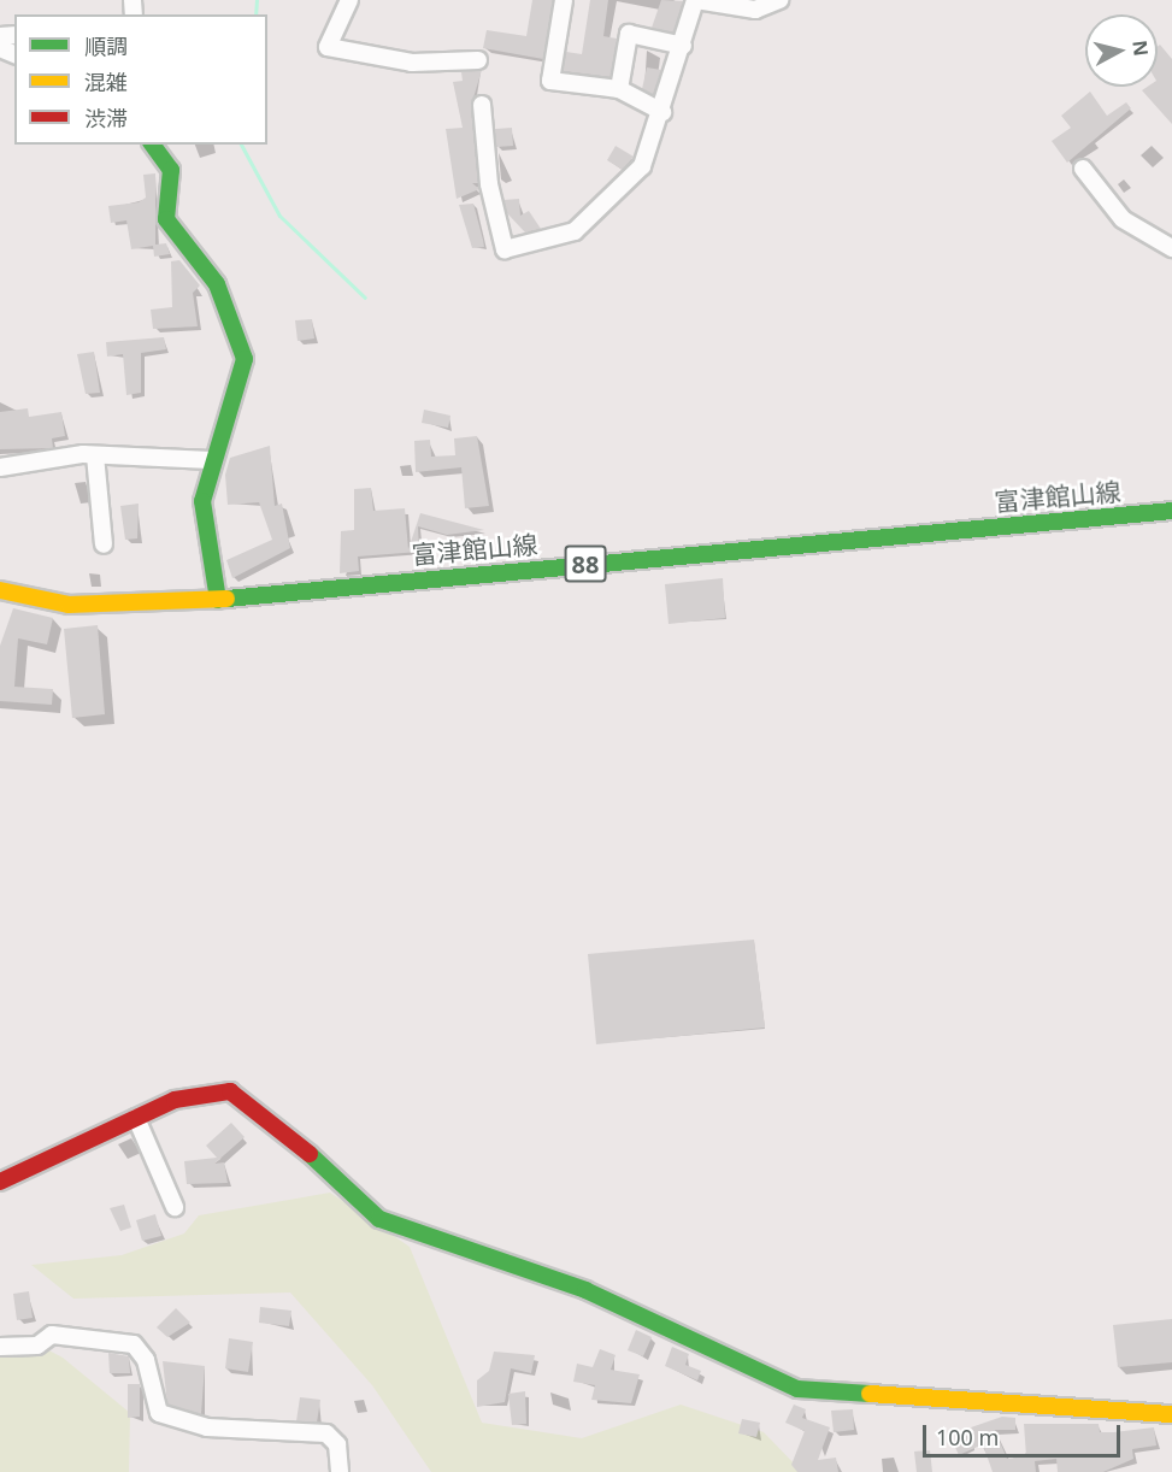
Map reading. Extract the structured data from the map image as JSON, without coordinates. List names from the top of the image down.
{
  "streets": {
    "street": ["富津館山線", "88"]
  },
  "legend": ["順調", "混雑", "渋滞"],
  "scale_bar": "100 m",
  "north": "right"
}
